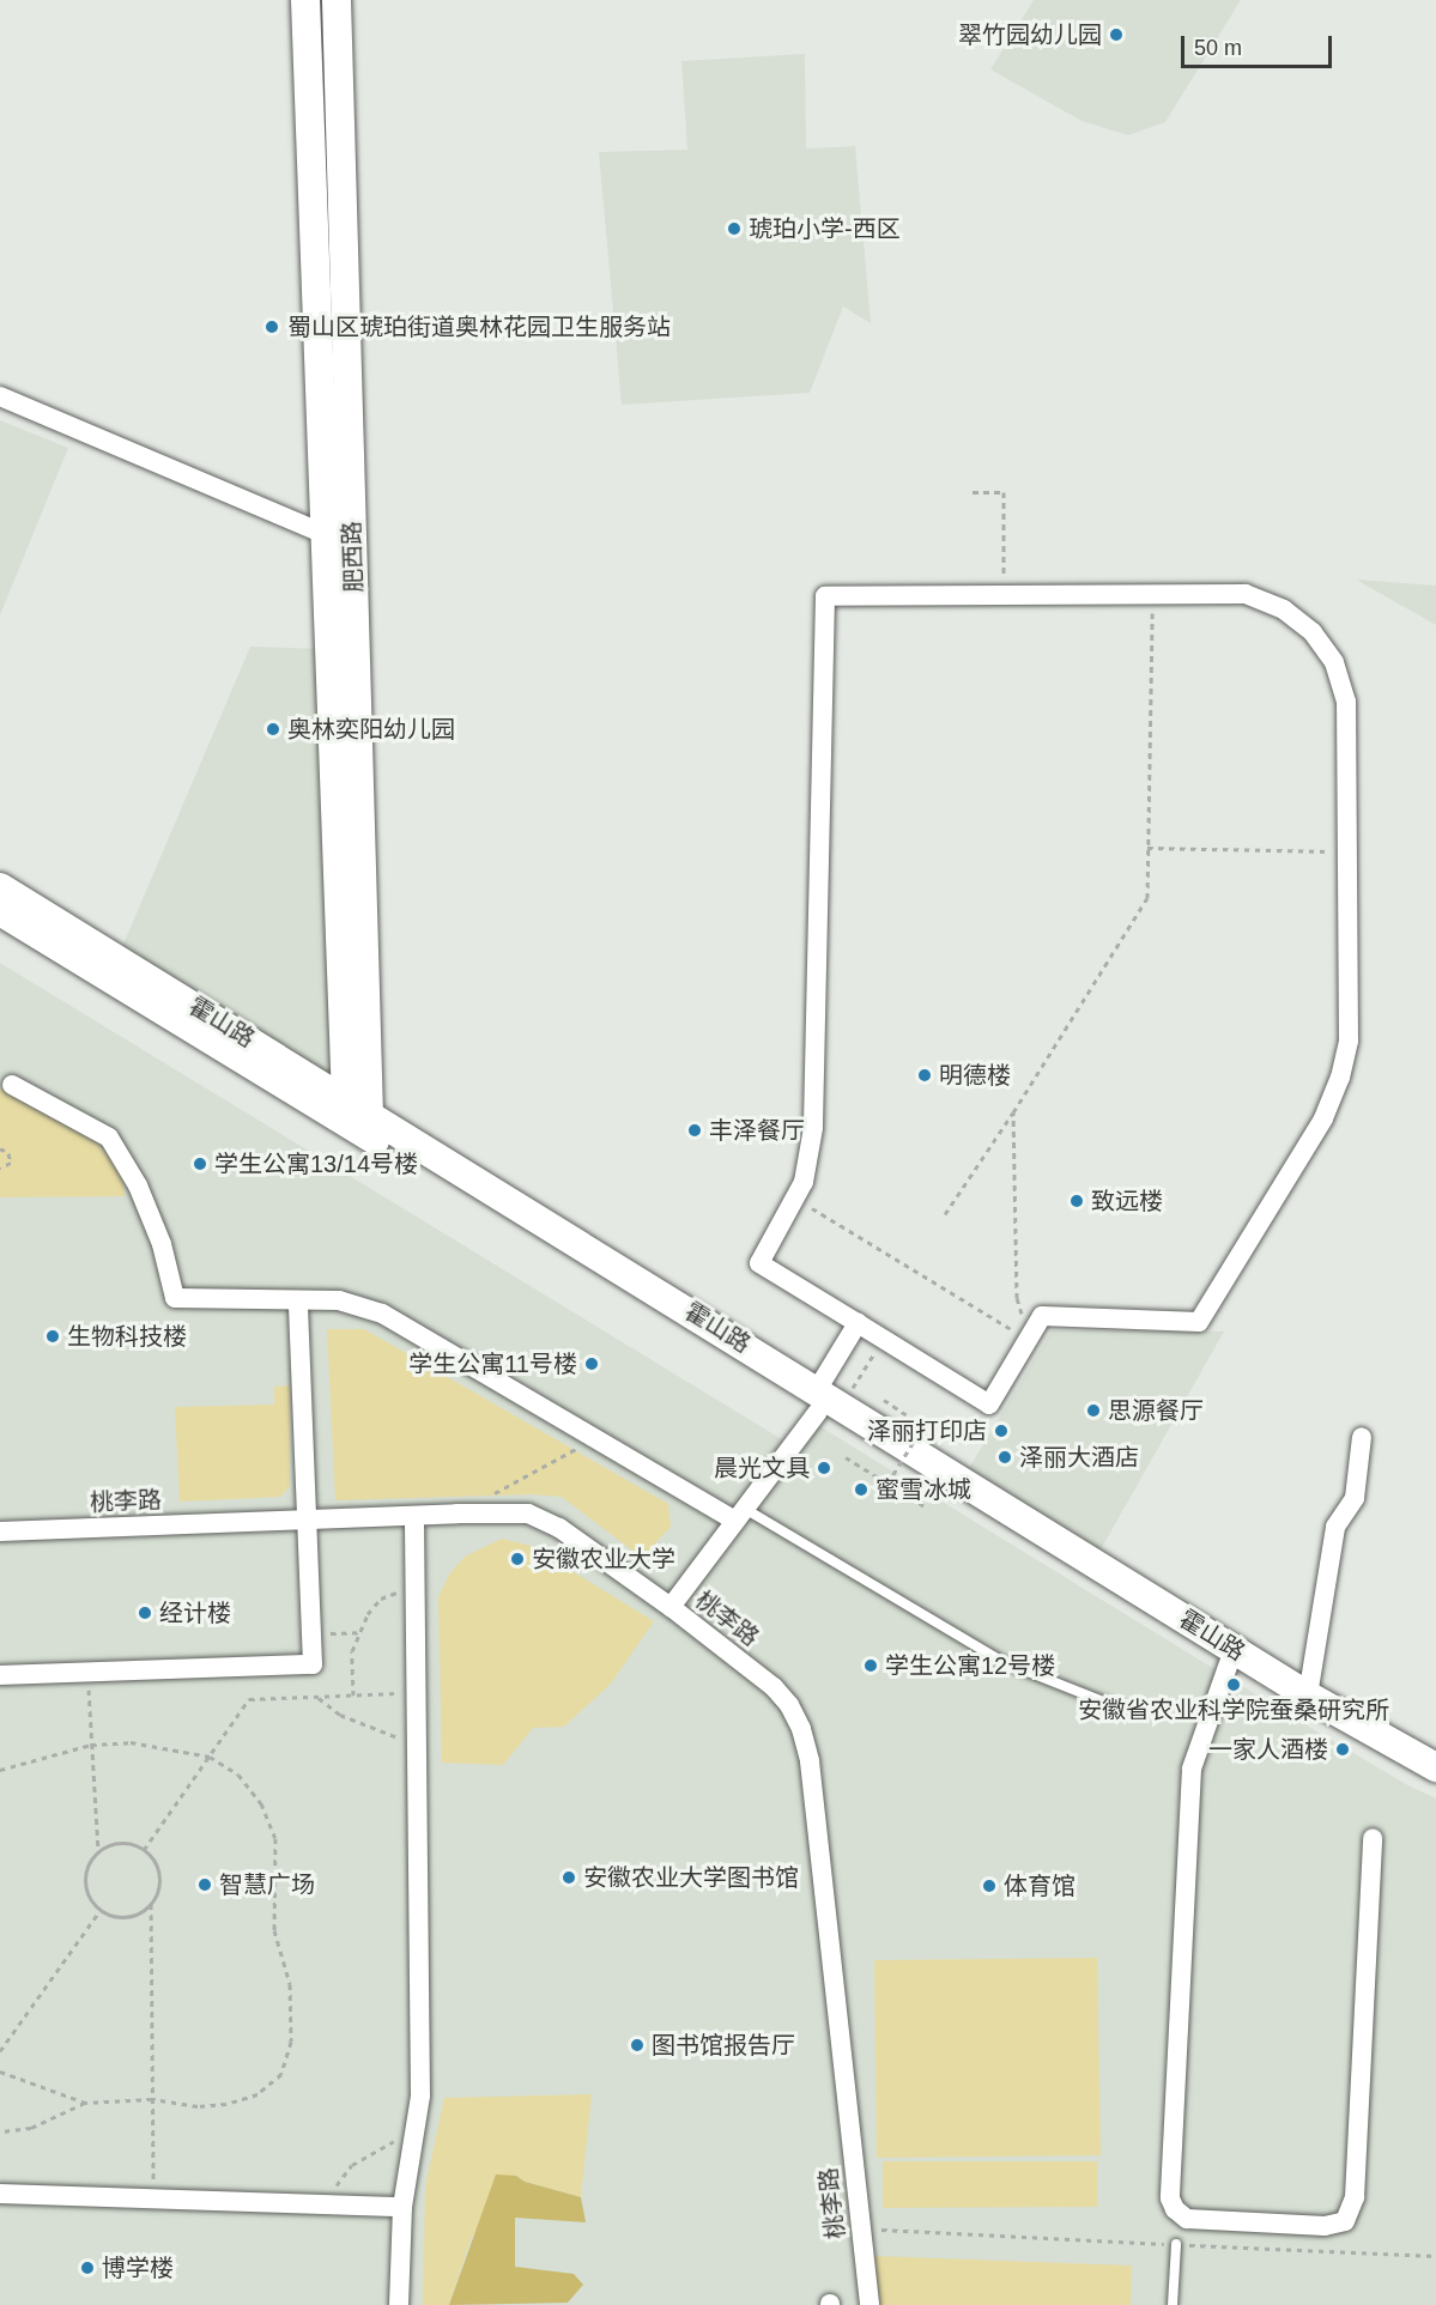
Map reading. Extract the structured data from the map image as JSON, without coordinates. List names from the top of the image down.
{
  "streets": {
    "main road": ["肥西路", "霍山路"],
    "street": ["桃李路"]
  },
  "crossings": [
    ["肥西路", "霍山路"]
  ],
  "places": [
    "翠竹园幼儿园",
    "琥珀小学-西区",
    "蜀山区琥珀街道奥林花园卫生服务站",
    "奥林奕阳幼儿园",
    "明德楼",
    "丰泽餐厅",
    "学生公寓13/14号楼",
    "致远楼",
    "生物科技楼",
    "学生公寓11号楼",
    "思源餐厅",
    "泽丽打印店",
    "泽丽大酒店",
    "晨光文具",
    "蜜雪冰城",
    "安徽农业大学",
    "经计楼",
    "学生公寓12号楼",
    "安徽省农业科学院蚕桑研究所",
    "一家人酒楼",
    "安徽农业大学图书馆",
    "智慧广场",
    "体育馆",
    "图书馆报告厅",
    "博学楼"
  ],
  "scale_bar": "50 m"
}
